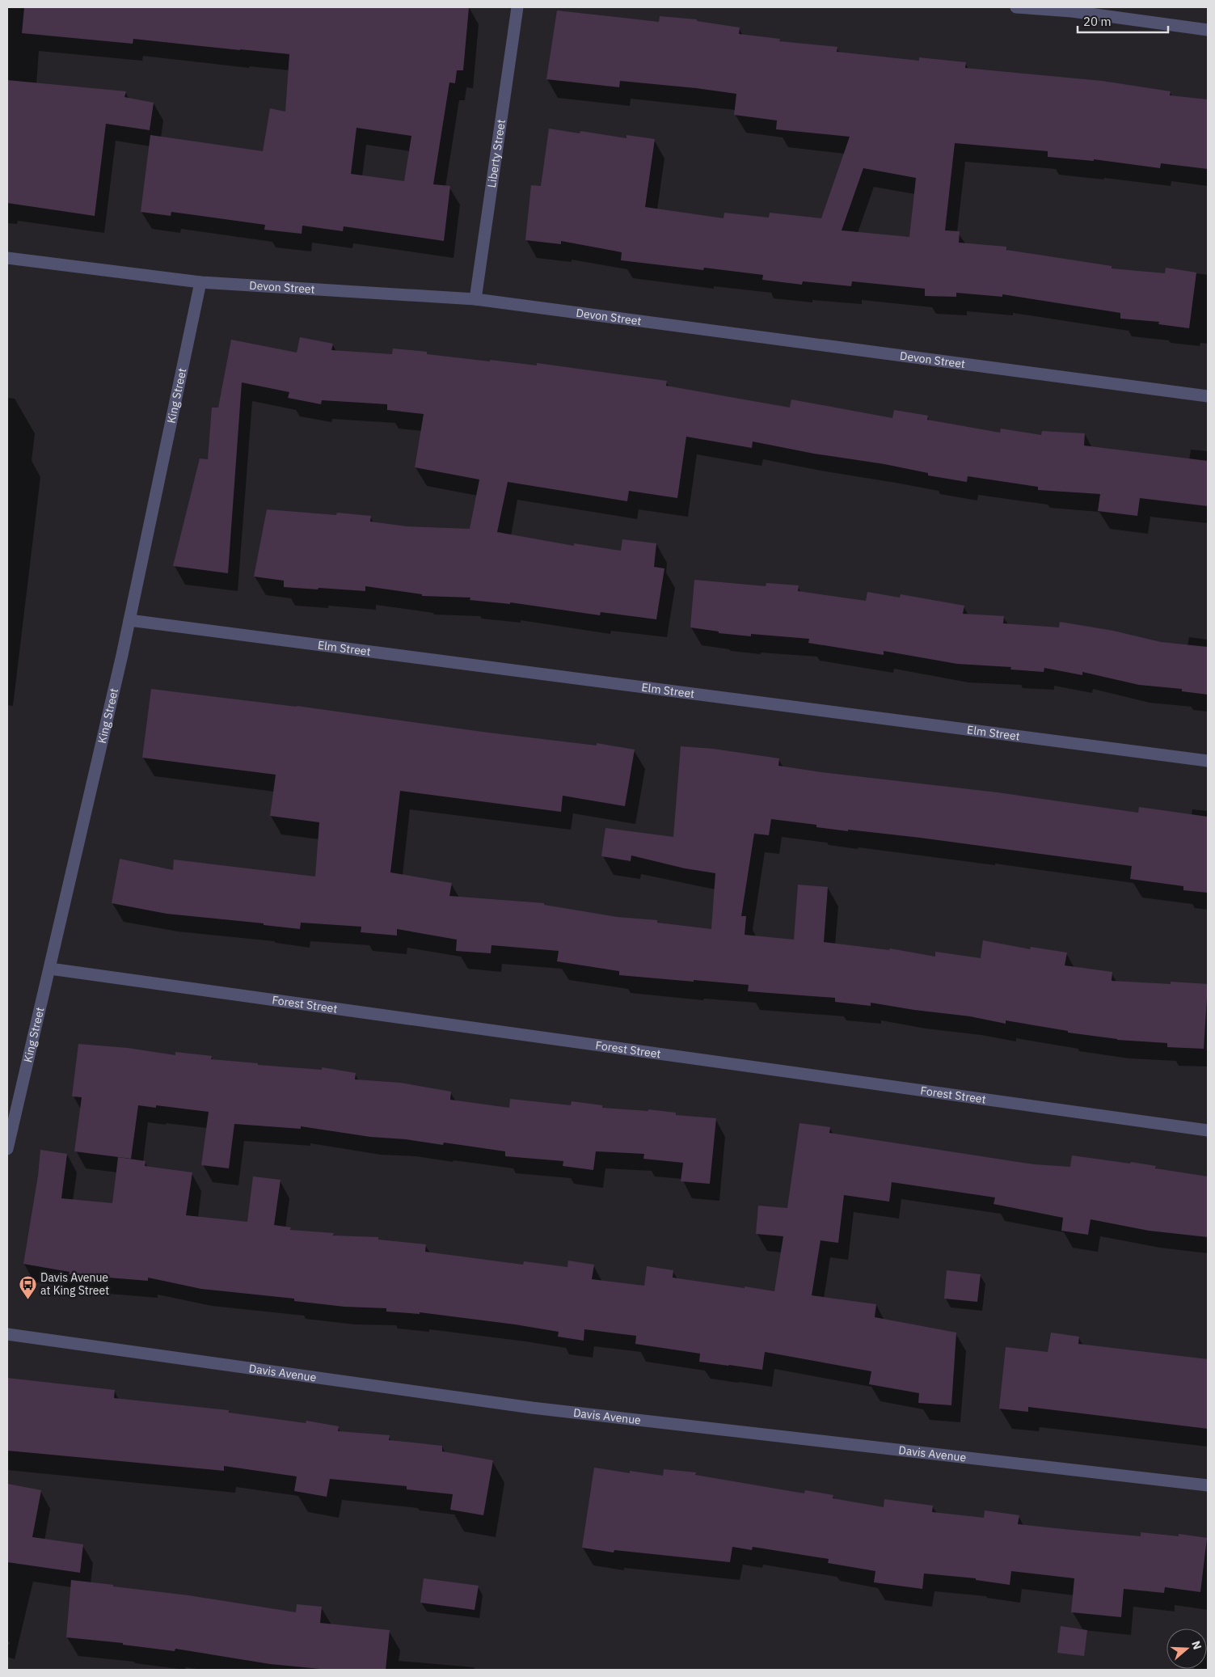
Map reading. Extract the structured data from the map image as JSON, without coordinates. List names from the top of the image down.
{
  "streets": {
    "street": [
      "Liberty Street",
      "Devon Street",
      "King Street",
      "Elm Street",
      "Forest Street",
      "Davis Avenue"
    ]
  },
  "crossings": [
    ["Liberty Street", "Devon Street"],
    ["Devon Street", "King Street"],
    ["King Street", "Elm Street"],
    ["King Street", "Forest Street"]
  ],
  "places": {
    "bus stop": ["Davis Avenue at King Street"]
  },
  "scale_bar": "20 m",
  "north": "right"
}
